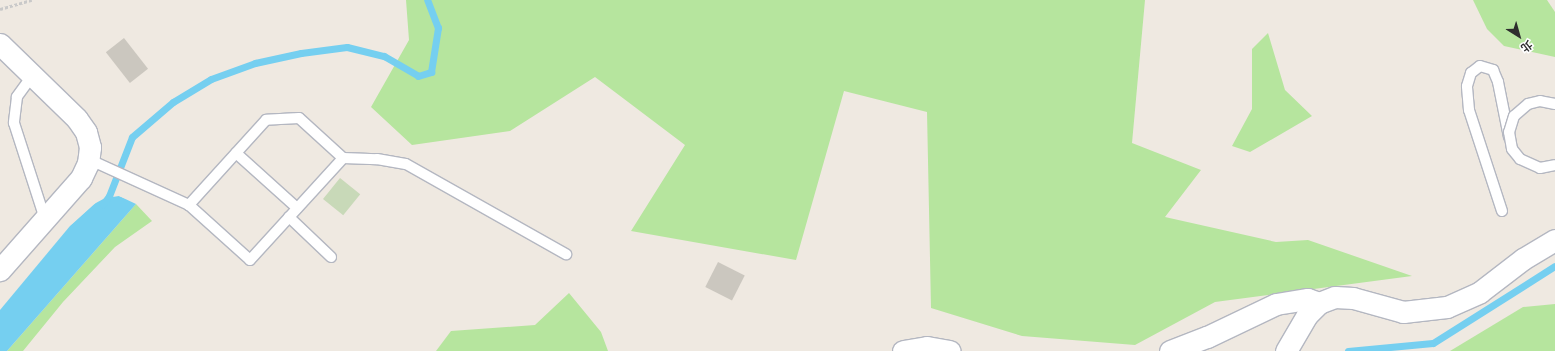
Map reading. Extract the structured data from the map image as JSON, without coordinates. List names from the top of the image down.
{
  "north": "bottom right"
}
